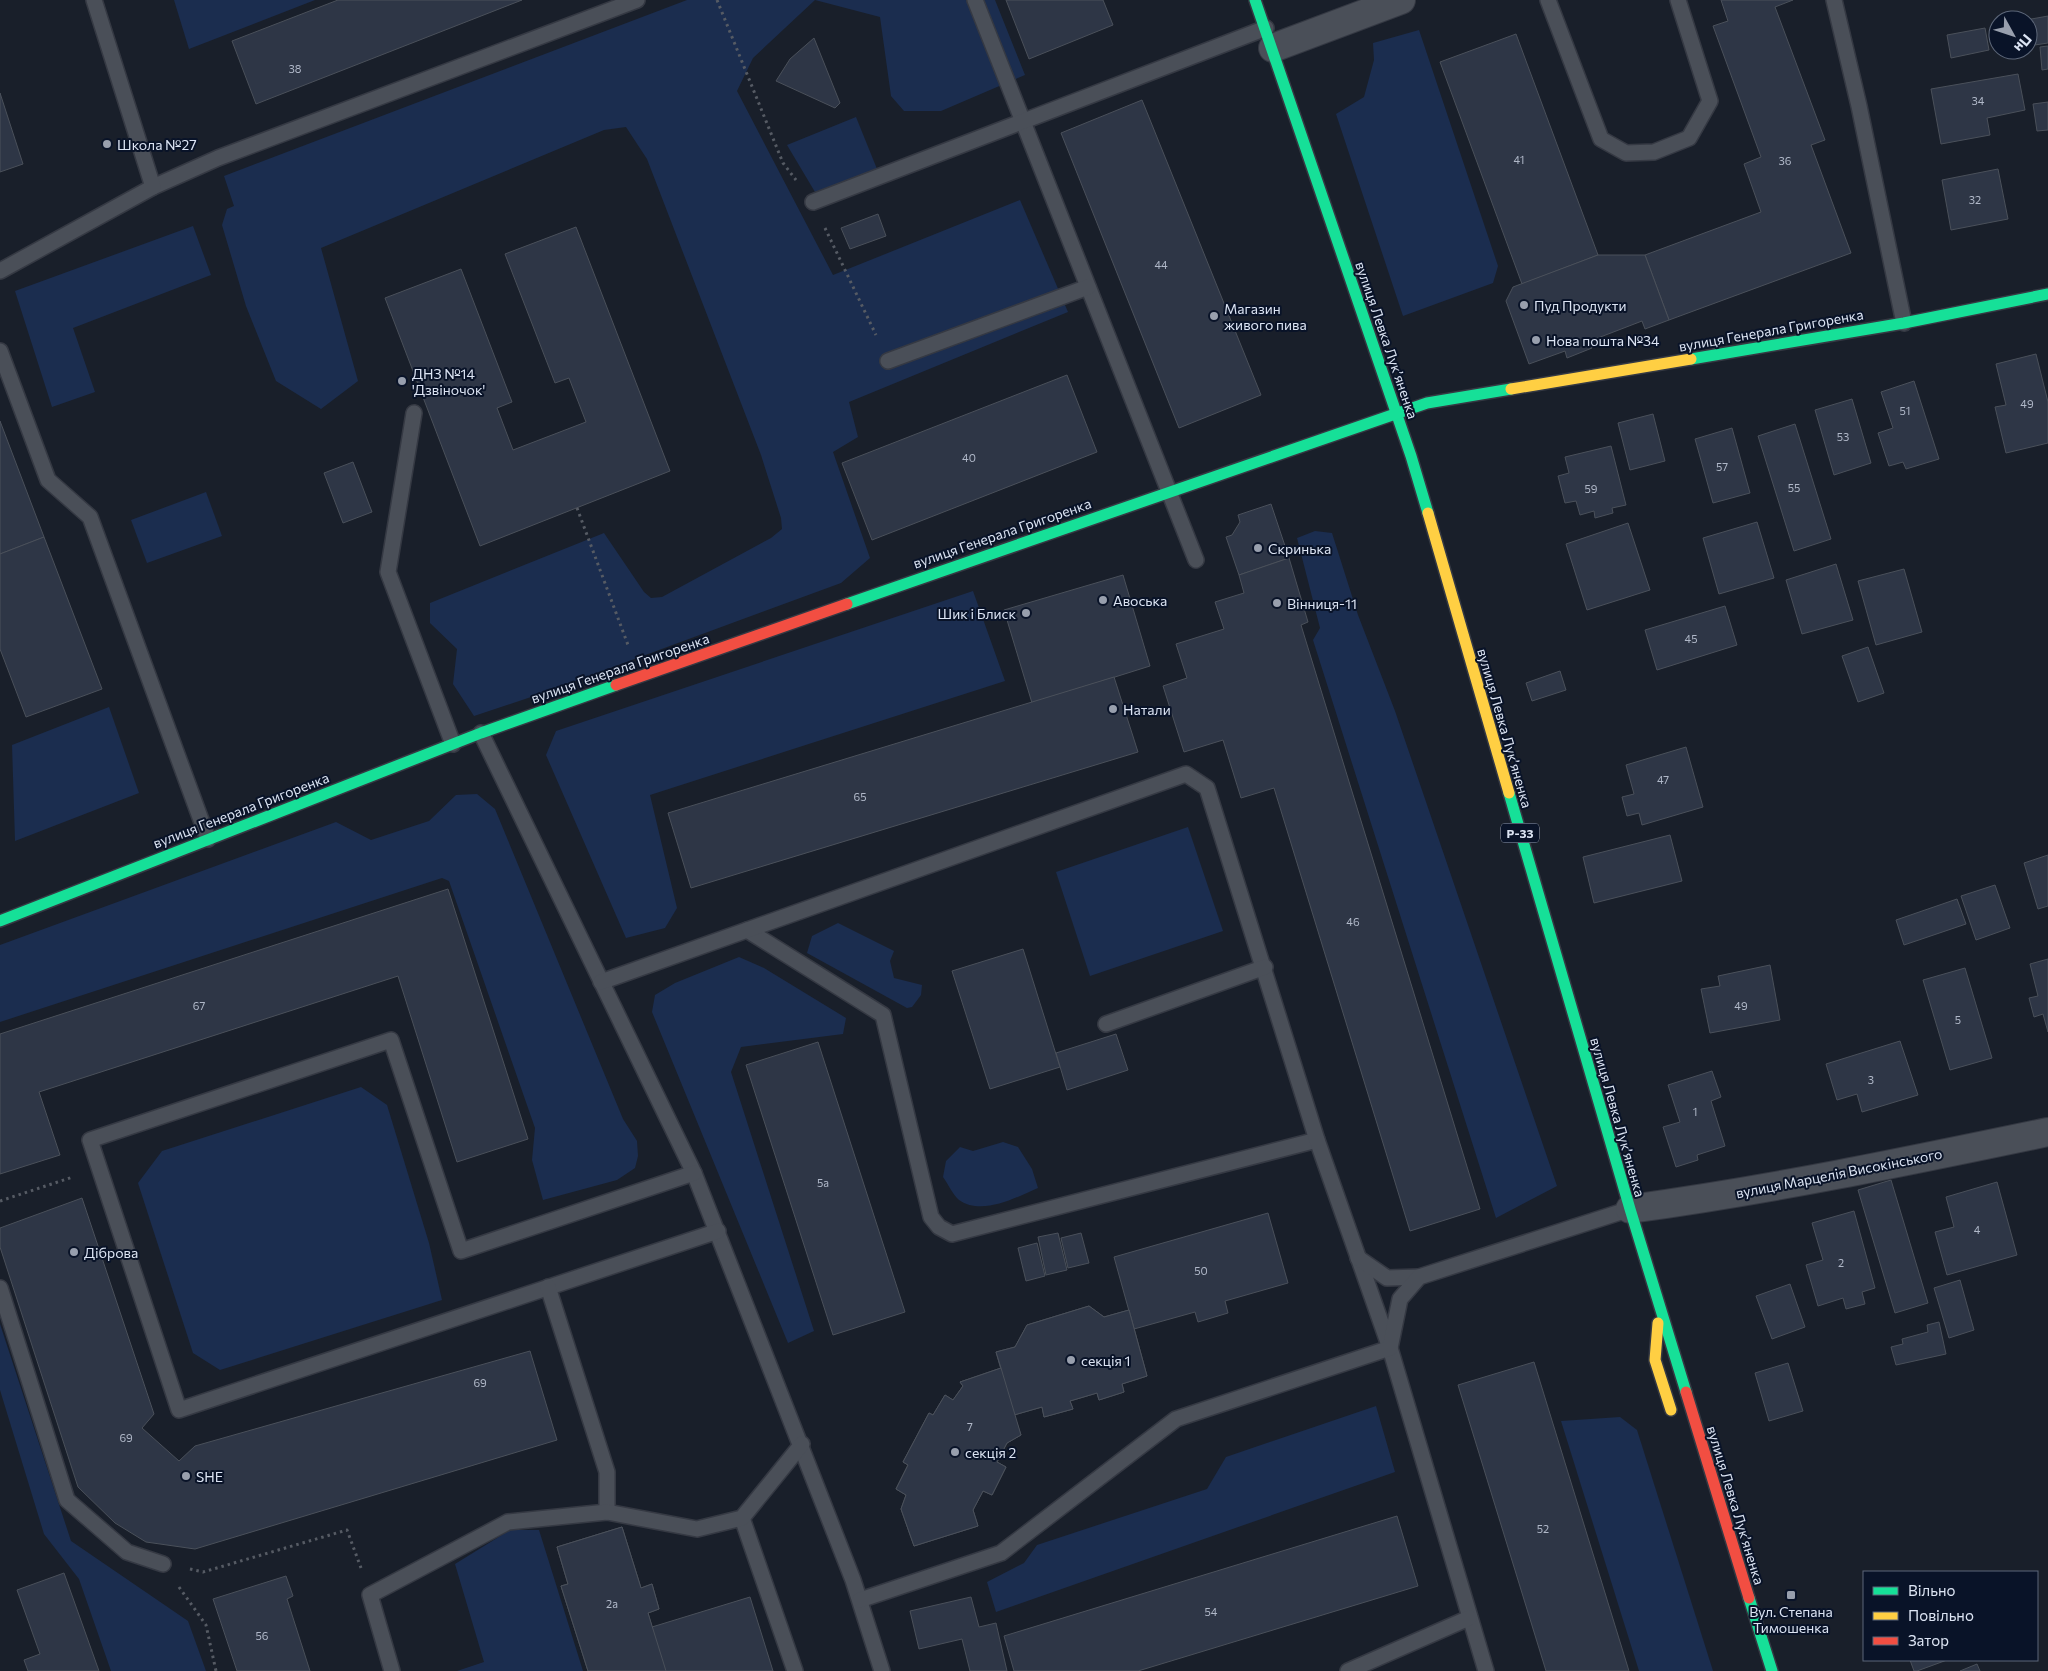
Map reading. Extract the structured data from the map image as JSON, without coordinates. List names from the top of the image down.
{
  "streets": {
    "street": [
      "вулиця Генерала Григоренка",
      "вулиця Левка Лукʼяненка",
      "Р-33",
      "вулиця Марцелія Високінського"
    ]
  },
  "crossings": [
    ["вулиця Генерала Григоренка", "вулиця Левка Лукʼяненка"],
    ["вулиця Левка Лукʼяненка", "вулиця Марцелія Високінського"]
  ],
  "places": {
    "other": [
      "Школа №27",
      "Пуд Продукти",
      "Магазин живого пива",
      "Нова пошта №34",
      "ДНЗ №14 'Дзвіночок'",
      "Скринька",
      "Авоська",
      "Вінниця-11",
      "Шик і Блиск",
      "Натали",
      "Діброва",
      "секція 1",
      "секція 2",
      "SHE"
    ],
    "transit": ["Вул. Степана Тимошенка"]
  },
  "house_numbers": [
    "38",
    "34",
    "41",
    "36",
    "32",
    "44",
    "49",
    "51",
    "53",
    "40",
    "57",
    "55",
    "59",
    "45",
    "47",
    "65",
    "46",
    "67",
    "49",
    "5",
    "3",
    "1",
    "5а",
    "4",
    "2",
    "50",
    "69",
    "7",
    "69",
    "52",
    "2а",
    "54",
    "56"
  ],
  "legend": ["Вільно", "Повільно", "Затор"],
  "north": "bottom right"
}
